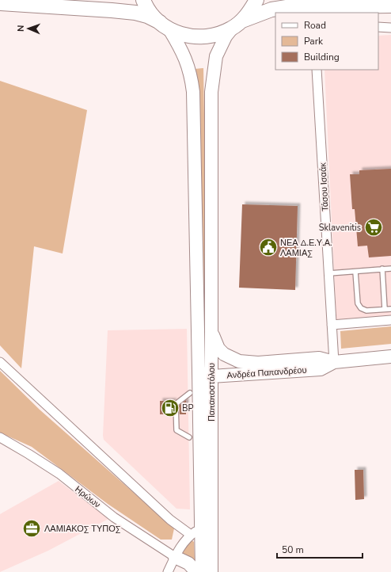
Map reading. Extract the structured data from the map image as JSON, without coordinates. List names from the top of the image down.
{
  "streets": {
    "main road": ["Ανδρέα Παπανδρέου", "Παπαποστόλου"],
    "street": ["Τάσου Ισαάκ", "Ηρώων"]
  },
  "crossings": [
    ["Τάσου Ισαάκ", "Ανδρέα Παπανδρέου"],
    ["Ανδρέα Παπανδρέου", "Παπαποστόλου"]
  ],
  "places": {
    "supermarket": ["Sklavenitis"],
    "public building": ["ΝΕΑ Δ.Ε.Υ.Α. ΛΑΜΙΑΣ"],
    "fuel station": ["BP"],
    "office": ["ΛΑΜΙΑΚΟΣ ΤΥΠΟΣ"]
  },
  "legend": ["Road", "Park", "Building"],
  "scale_bar": "50 m",
  "north": "left"
}
